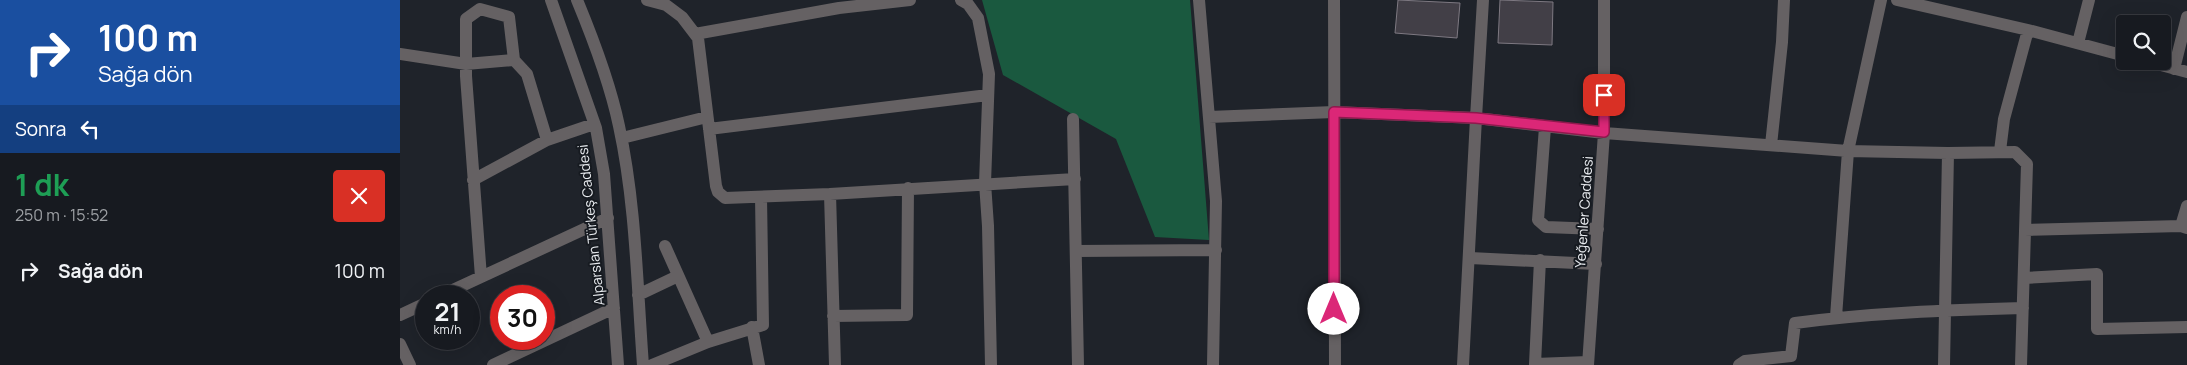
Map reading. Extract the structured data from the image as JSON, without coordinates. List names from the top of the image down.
{
  "streets": {
    "street": ["Yeğenler Caddesi", "Alparslan Türkeş Caddesi"]
  },
  "page": {
    "turn": ["100 m", "Sağa dön"],
    "then": "Sonra",
    "heading": ["1 dk", "250 m · 15:52"],
    "list": [
      {
        "name": "Sağa dön",
        "value": "100 m"
      }
    ],
    "speed": "21 km/h",
    "limit": "30"
  }
}
